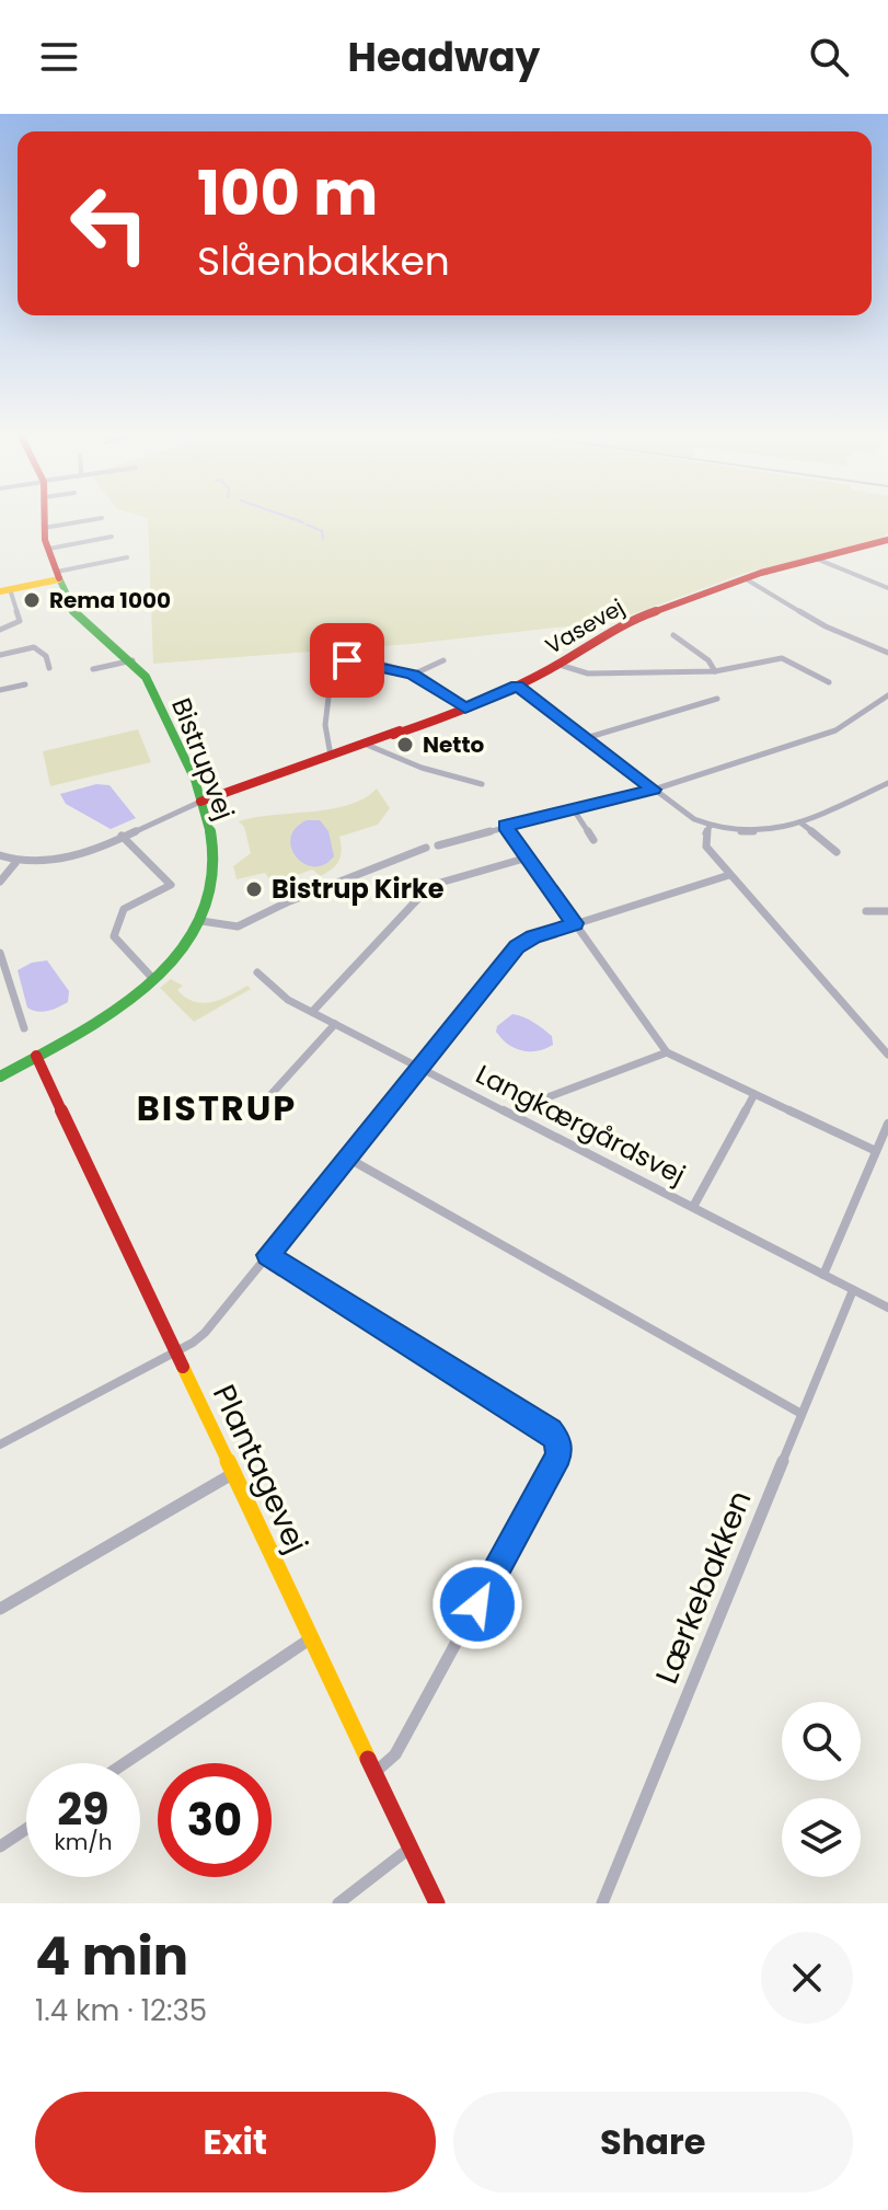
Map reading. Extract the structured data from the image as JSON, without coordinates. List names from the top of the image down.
{
  "streets": {
    "street": [
      "Vasevej",
      "Bistrupvej",
      "Langkærgårdsvej",
      "Plantagevej",
      "Lærkebakken"
    ]
  },
  "crossings": [
    ["Vasevej", "Bistrupvej"],
    ["Bistrupvej", "Plantagevej"],
    ["Langkærgårdsvej", "Lærkebakken"]
  ],
  "districts": ["BISTRUP"],
  "places": ["Rema 1000", "Netto", "Bistrup Kirke"],
  "page": {
    "header": "Headway",
    "turn": ["100 m", "Slåenbakken"],
    "speed": "29 km/h",
    "limit": "30",
    "heading": ["4 min", "1.4 km · 12:35"],
    "buttons": ["Exit", "Share"]
  }
}
